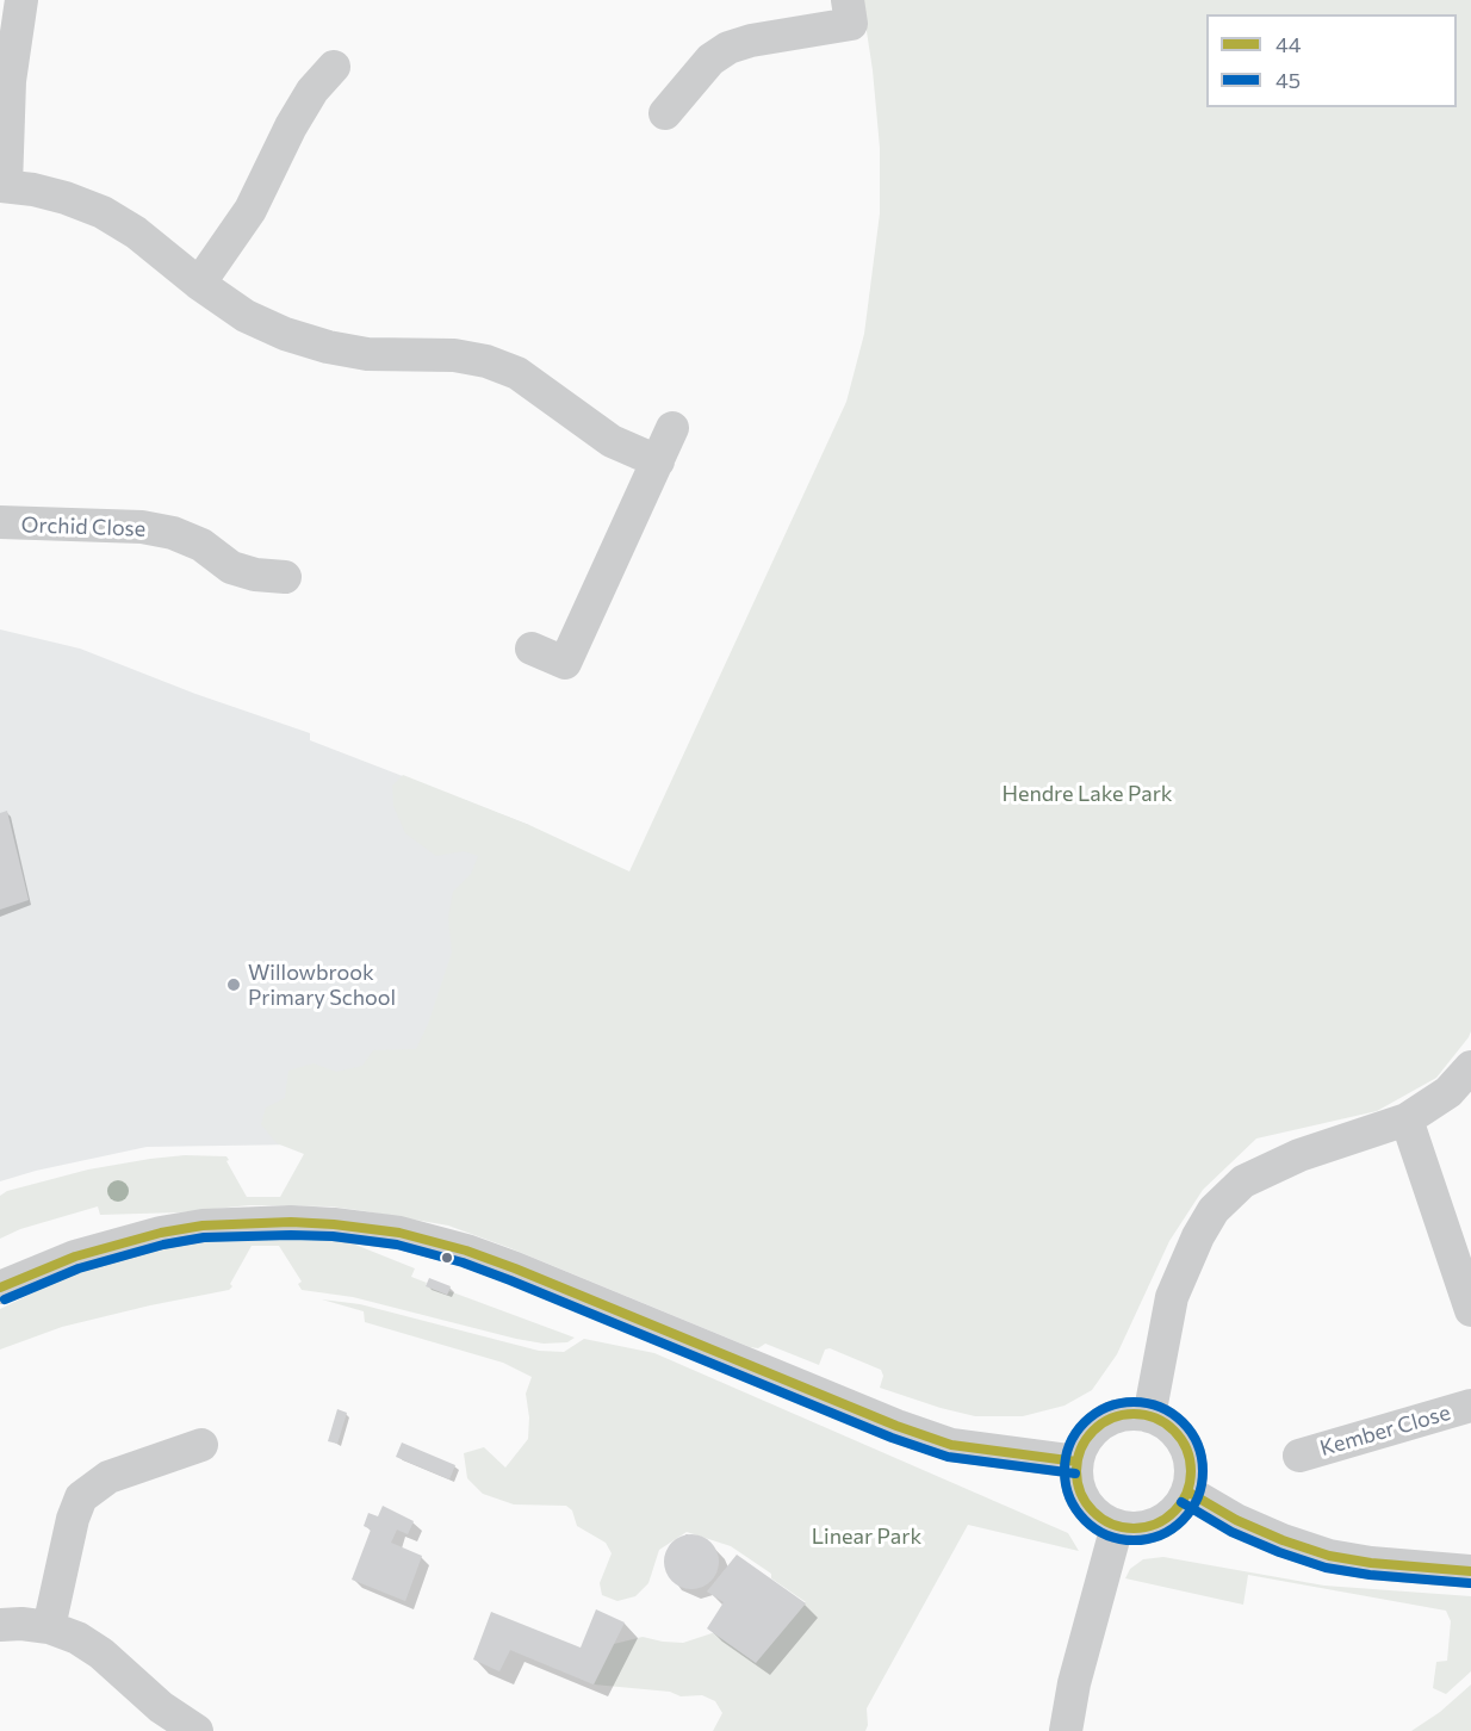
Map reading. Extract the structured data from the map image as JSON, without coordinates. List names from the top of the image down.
{
  "streets": {
    "street": ["Orchid Close", "Kember Close"]
  },
  "parks": ["Hendre Lake Park", "Linear Park"],
  "places": ["Willowbrook Primary School"],
  "lines": ["transit line 44", "transit line 45"],
  "legend": ["44", "45"]
}
